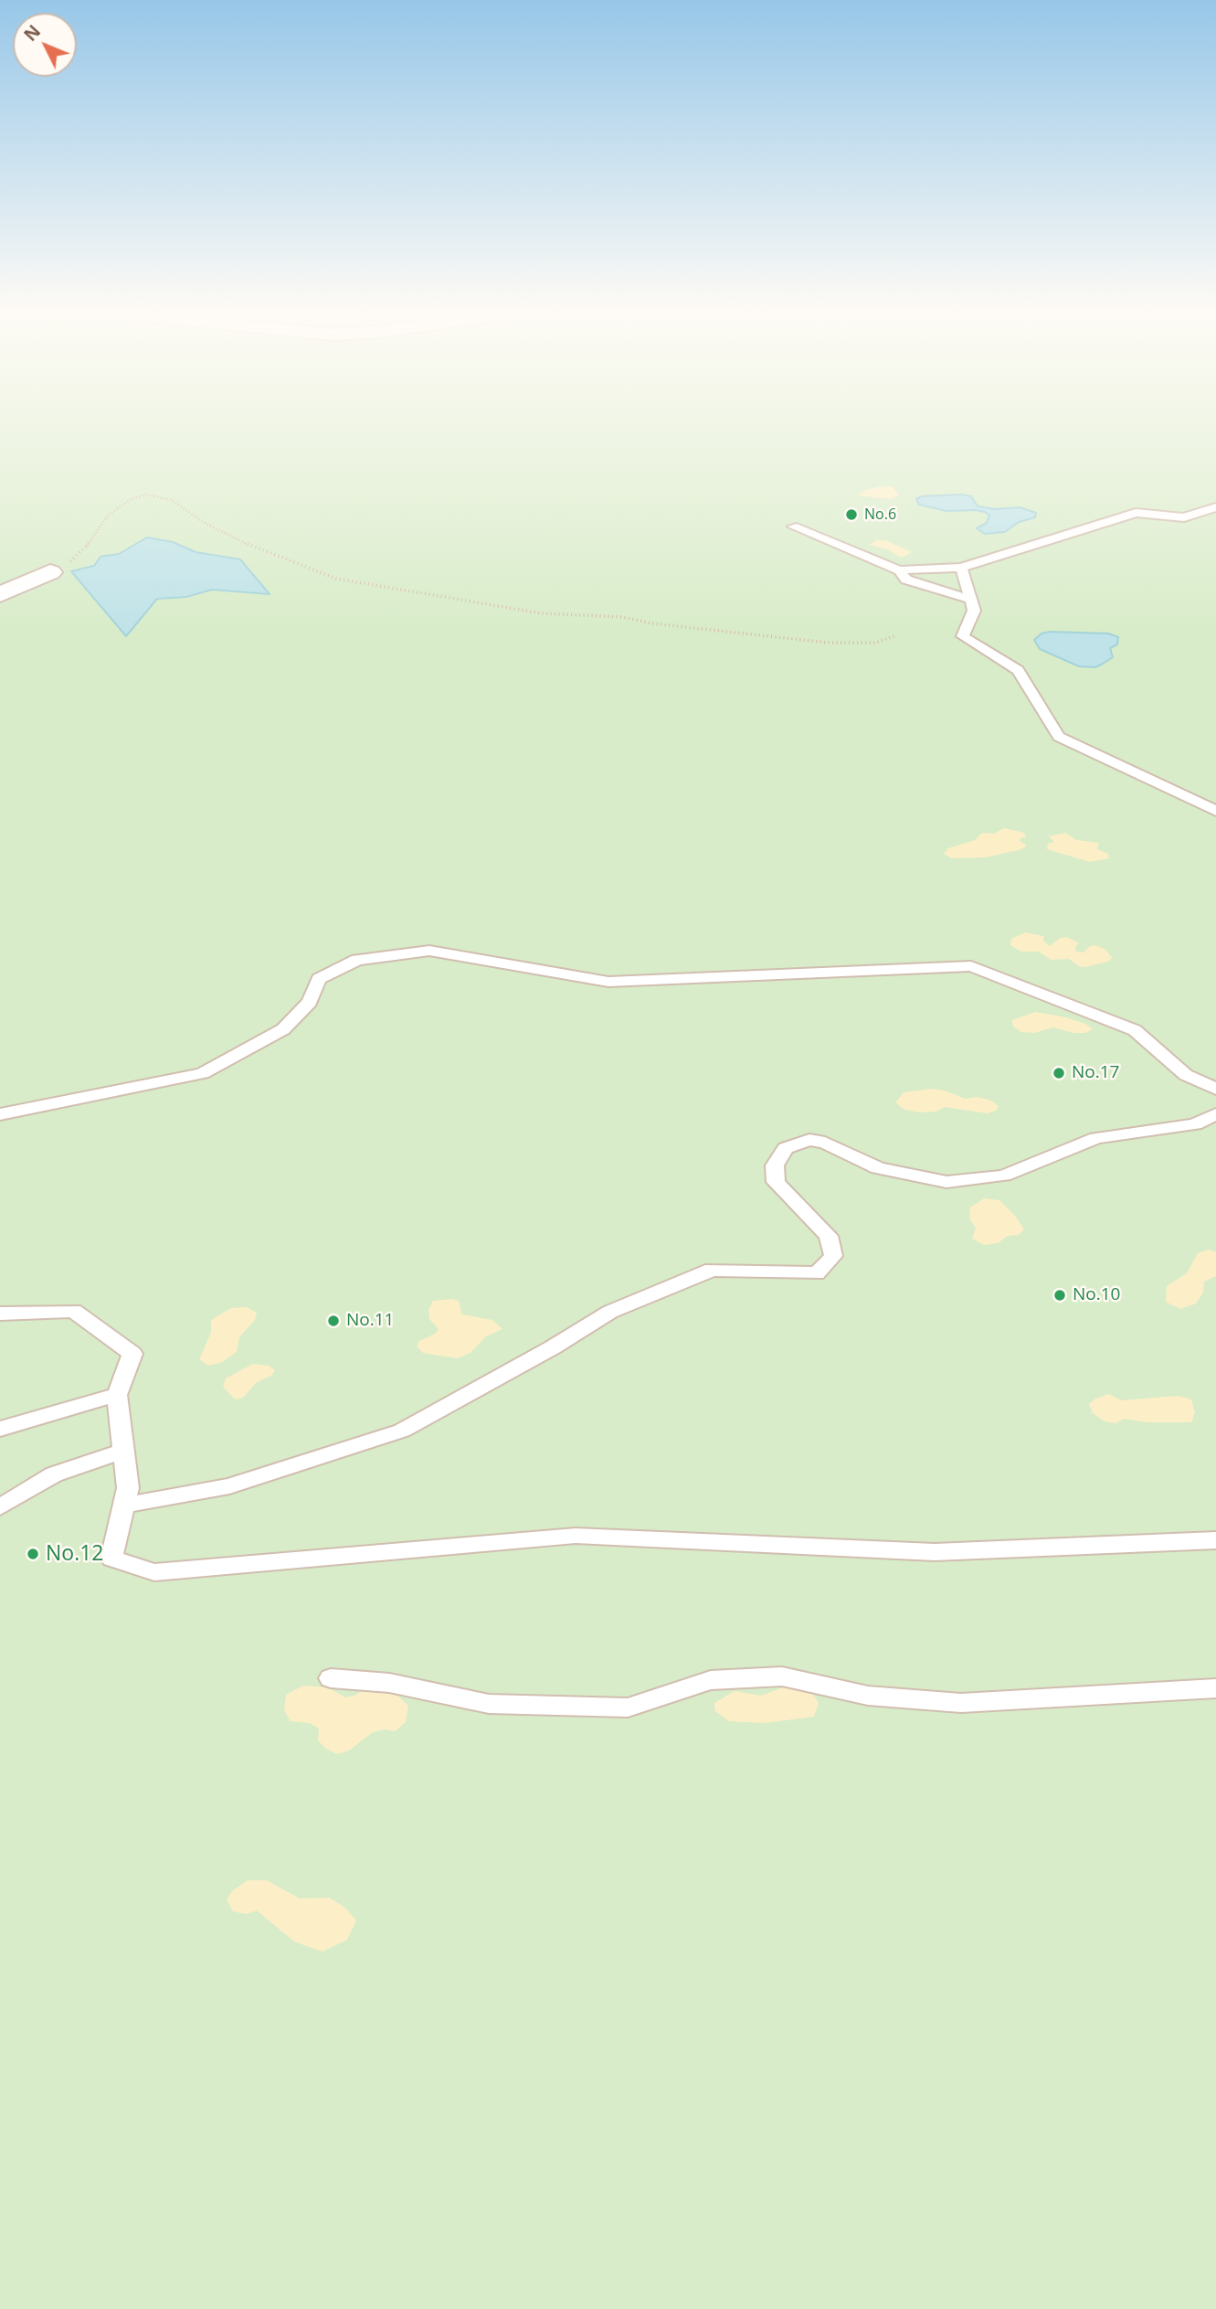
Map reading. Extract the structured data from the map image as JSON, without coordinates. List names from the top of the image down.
{
  "places": [
    "No.6",
    "No.17",
    "No.10",
    "No.11",
    "No.12"
  ],
  "north": "top left"
}
